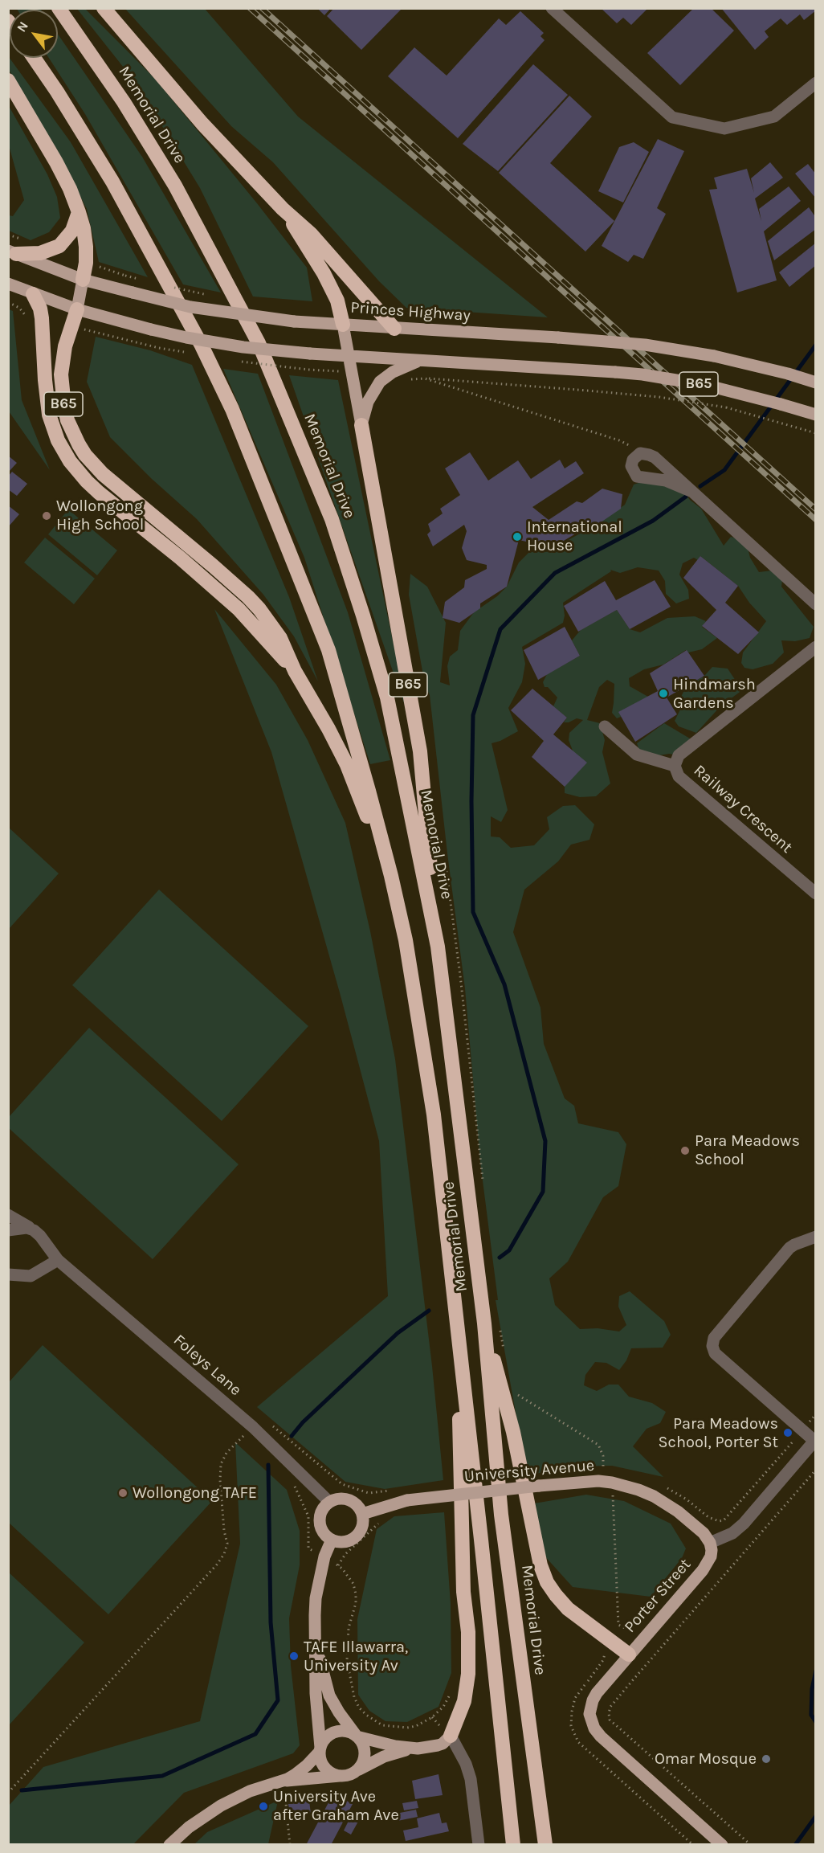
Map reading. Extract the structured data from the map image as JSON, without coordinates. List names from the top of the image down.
{
  "streets": {
    "highway": ["Memorial Drive", "B65"],
    "main road": ["Princes Highway", "University Avenue", "Porter Street"],
    "street": ["Railway Crescent", "Foleys Lane"]
  },
  "crossings": [
    ["Memorial Drive", "B65"],
    ["Princes Highway", "B65"],
    ["Foleys Lane", "University Avenue"],
    ["University Avenue", "Porter Street"]
  ],
  "places": [
    "Wollongong High School",
    "International House",
    "Hindmarsh Gardens",
    "Para Meadows School",
    "Para Meadows School, Porter St",
    "Wollongong TAFE",
    "TAFE Illawarra, University Av",
    "Omar Mosque",
    "University Ave after Graham Ave"
  ],
  "north": "top left"
}
